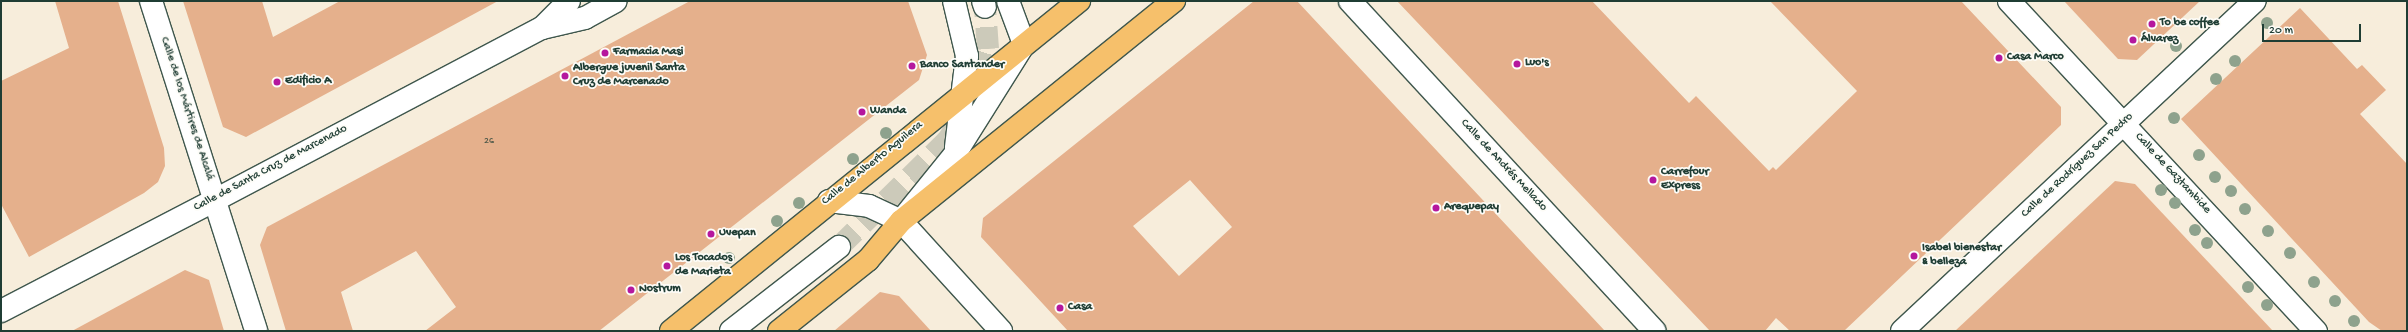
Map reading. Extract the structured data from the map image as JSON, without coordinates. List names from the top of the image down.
{
  "streets": {
    "main road": ["Calle de Alberto Aguilera"],
    "street": [
      "Calle de los Mártires de Alcalá",
      "Calle de Andrés Mellado",
      "Calle de Rodríguez San Pedro",
      "Calle de Santa Cruz de Marcenado",
      "Calle de Gaztambide"
    ]
  },
  "crossings": [
    ["Calle de los Mártires de Alcalá", "Calle de Santa Cruz de Marcenado"],
    ["Calle de Rodríguez San Pedro", "Calle de Gaztambide"]
  ],
  "places": [
    "To be coffee",
    "Álvarez",
    "Farmacia Masi",
    "Casa Marco",
    "Luo's",
    "Banco Santander",
    "Albergue juvenil Santa Cruz de Marcenado",
    "Edificio A",
    "Wanda",
    "Carrefour Express",
    "Arequepay",
    "Uvepan",
    "Isabel bienestar & belleza",
    "Los Tocados de Marieta",
    "Nostrum",
    "Casa"
  ],
  "house_numbers": ["26"],
  "scale_bar": "20 m"
}
